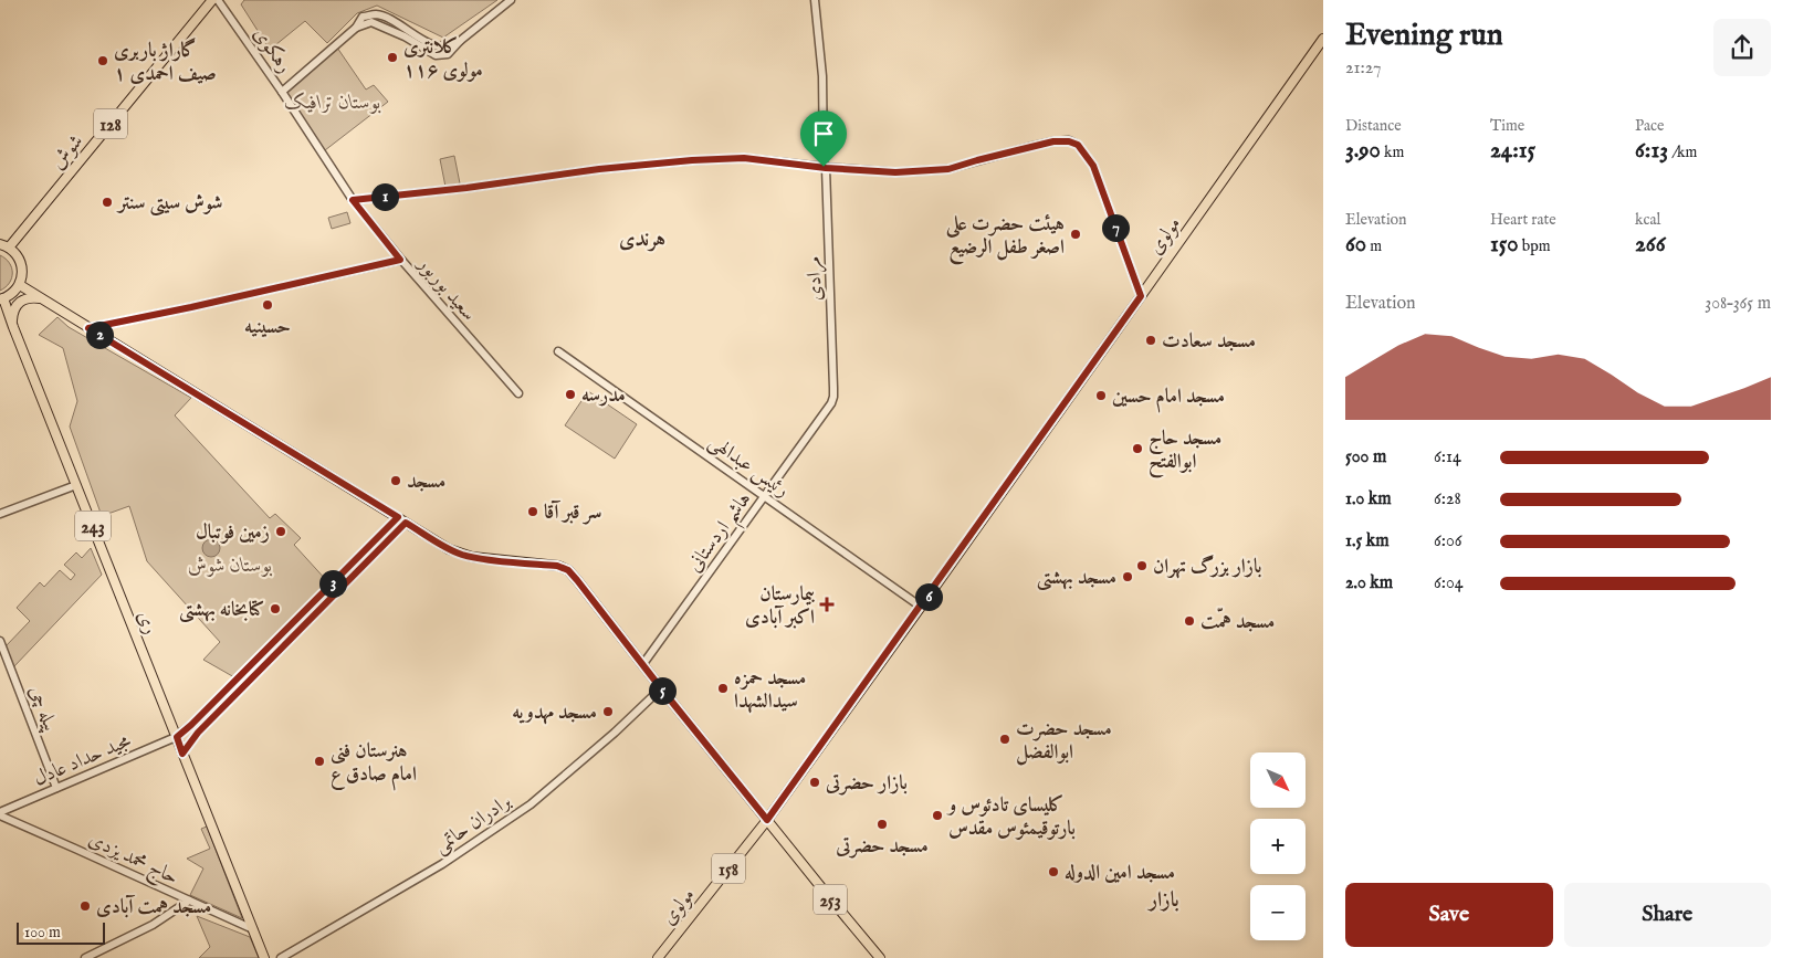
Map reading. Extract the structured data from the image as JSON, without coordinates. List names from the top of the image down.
{
  "streets": {
    "main road": [
      "128",
      "شوش",
      "مولوی",
      "243",
      "ری",
      "158",
      "253"
    ],
    "street": [
      "رهکوی",
      "مرادی",
      "سعید بوربور",
      "رئیس عبدالهی",
      "هاشم اردستانی",
      "پیله چی",
      "مجید حداد عادل",
      "برادران حاتمی",
      "حاج محمد یزدی"
    ]
  },
  "crossings": [
    ["رهکوی", "سعید بوربور"],
    ["مولوی", "رئیس عبدالهی"],
    ["مولوی", "253"],
    ["مرادی", "هاشم اردستانی"],
    ["رئیس عبدالهی", "هاشم اردستانی"],
    ["ری", "مجید حداد عادل"],
    ["ری", "حاج محمد یزدی"],
    ["پیله چی", "مجید حداد عادل"],
    ["مجید حداد عادل", "حاج محمد یزدی"]
  ],
  "districts": ["هرندی", "بازار"],
  "parks": ["بوستان ترافیک", "بوستان شوش"],
  "places": {
    "other": [
      "کلانتری ۱۱۶ مولوی",
      "گاراژ باربری صیف احمدی ۱",
      "شوش سیتی سنتر",
      "هیئت حضرت علی اصغر طفل الرضیع",
      "حسینیه",
      "مسجد سعادت",
      "مدرسه",
      "مسجد امام حسین",
      "مسجد حاج ابوالفتح",
      "مسجد",
      "سر قبر آقا",
      "زمین فوتبال",
      "بازار بزرگ تهران",
      "مسجد بهشتی",
      "کتابخانه بهشتی",
      "مسجد همّت",
      "مسجد حمزه سیدالشهدا",
      "مسجد مهدویه",
      "مسجد حضرت ابوالفضل",
      "هنرستان فنی امام صادق ع",
      "بازار حضرتی",
      "کلیسای تادئوس و بارتوقیمئوس مقدس",
      "مسجد حضرتی",
      "مسجد امین الدوله",
      "مسجد همت آبادی"
    ],
    "health": ["بیمارستان اکبر آبادی"]
  },
  "scale_bar": "100 m",
  "north": "bottom right",
  "page": {
    "heading": ["Evening run", "21:27"],
    "stats": [
      ["Distance", "3.90 km"],
      ["Time", "24:15"],
      ["Pace", "6:13 /km"],
      ["Elevation", "60 m"],
      ["Heart rate", "150 bpm"],
      ["kcal", "266"]
    ],
    "pins": [
      "1",
      "7",
      "2",
      "3",
      "6",
      "5"
    ],
    "chart": ["Elevation", "308–365 m"],
    "list": [
      {
        "name": "500 m",
        "note": "6:14"
      },
      {
        "name": "1.0 km",
        "note": "6:28"
      },
      {
        "name": "1.5 km",
        "note": "6:06"
      },
      {
        "name": "2.0 km",
        "note": "6:04"
      }
    ],
    "map_buttons": ["+", "−"],
    "buttons": ["Save", "Share"],
    "scale": "100 m"
  }
}
